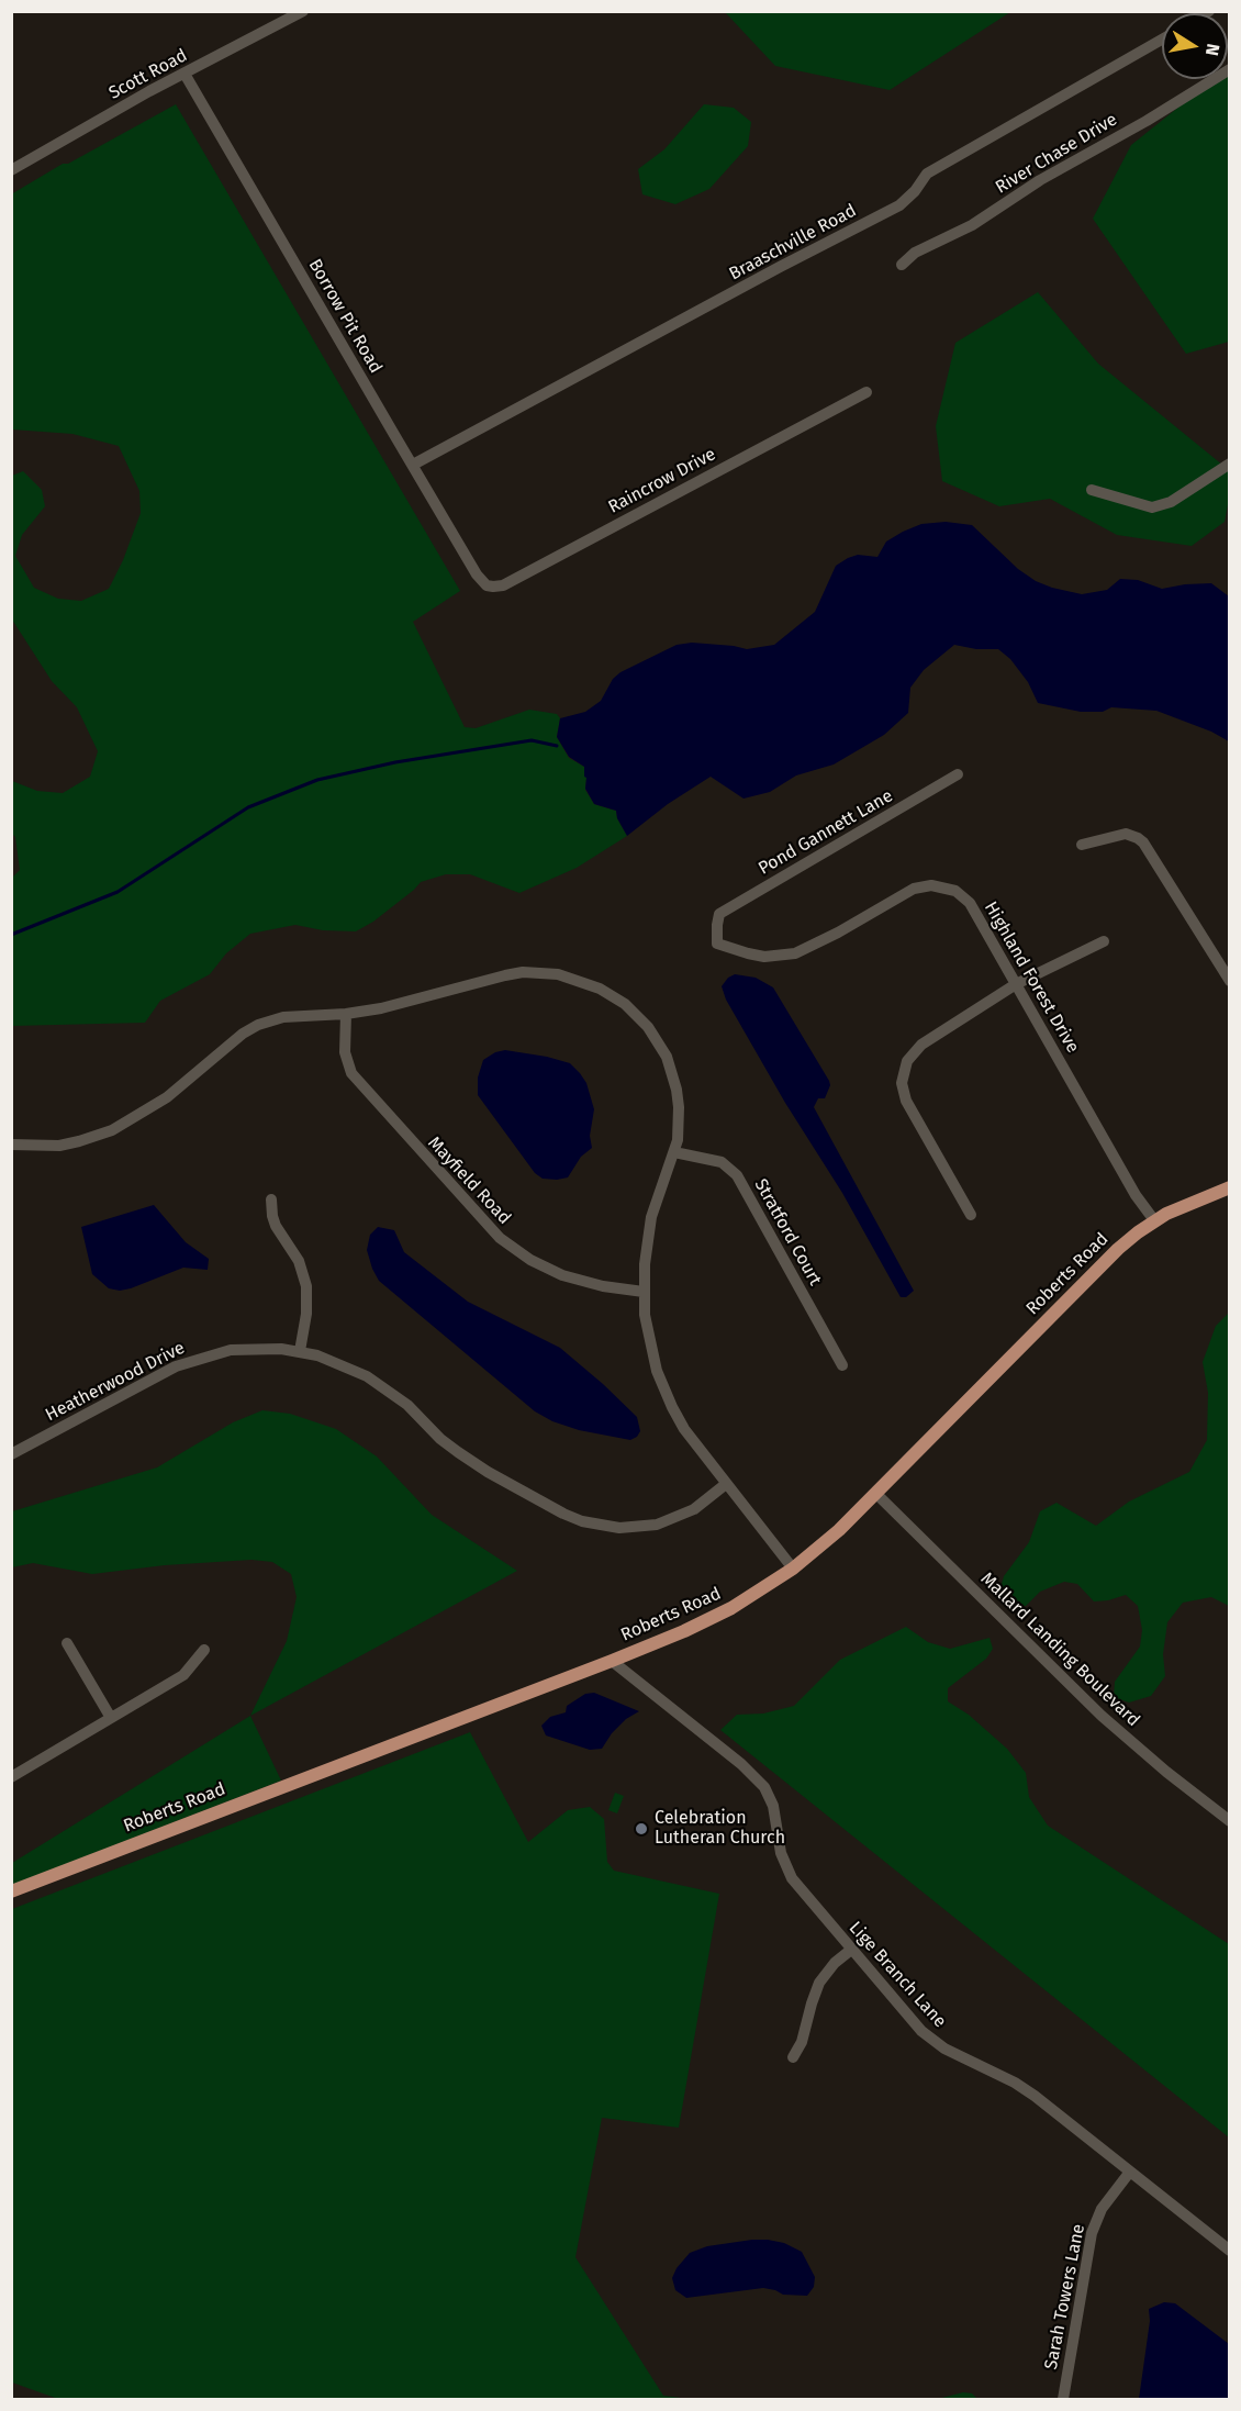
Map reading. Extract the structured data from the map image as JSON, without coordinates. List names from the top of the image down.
{
  "streets": {
    "main road": ["Roberts Road"],
    "street": [
      "Scott Road",
      "River Chase Drive",
      "Braaschville Road",
      "Borrow Pit Road",
      "Raincrow Drive",
      "Pond Gannett Lane",
      "Highland Forest Drive",
      "Mayfield Road",
      "Stratford Court",
      "Heatherwood Drive",
      "Mallard Landing Boulevard",
      "Lige Branch Lane",
      "Sarah Towers Lane"
    ]
  },
  "crossings": [
    ["Scott Road", "Borrow Pit Road"],
    ["Braaschville Road", "Borrow Pit Road"],
    ["Borrow Pit Road", "Raincrow Drive"],
    ["Pond Gannett Lane", "Highland Forest Drive"],
    ["Highland Forest Drive", "Roberts Road"],
    ["Roberts Road", "Mallard Landing Boulevard"],
    ["Roberts Road", "Lige Branch Lane"],
    ["Lige Branch Lane", "Sarah Towers Lane"]
  ],
  "places": ["Celebration Lutheran Church"],
  "north": "right"
}
